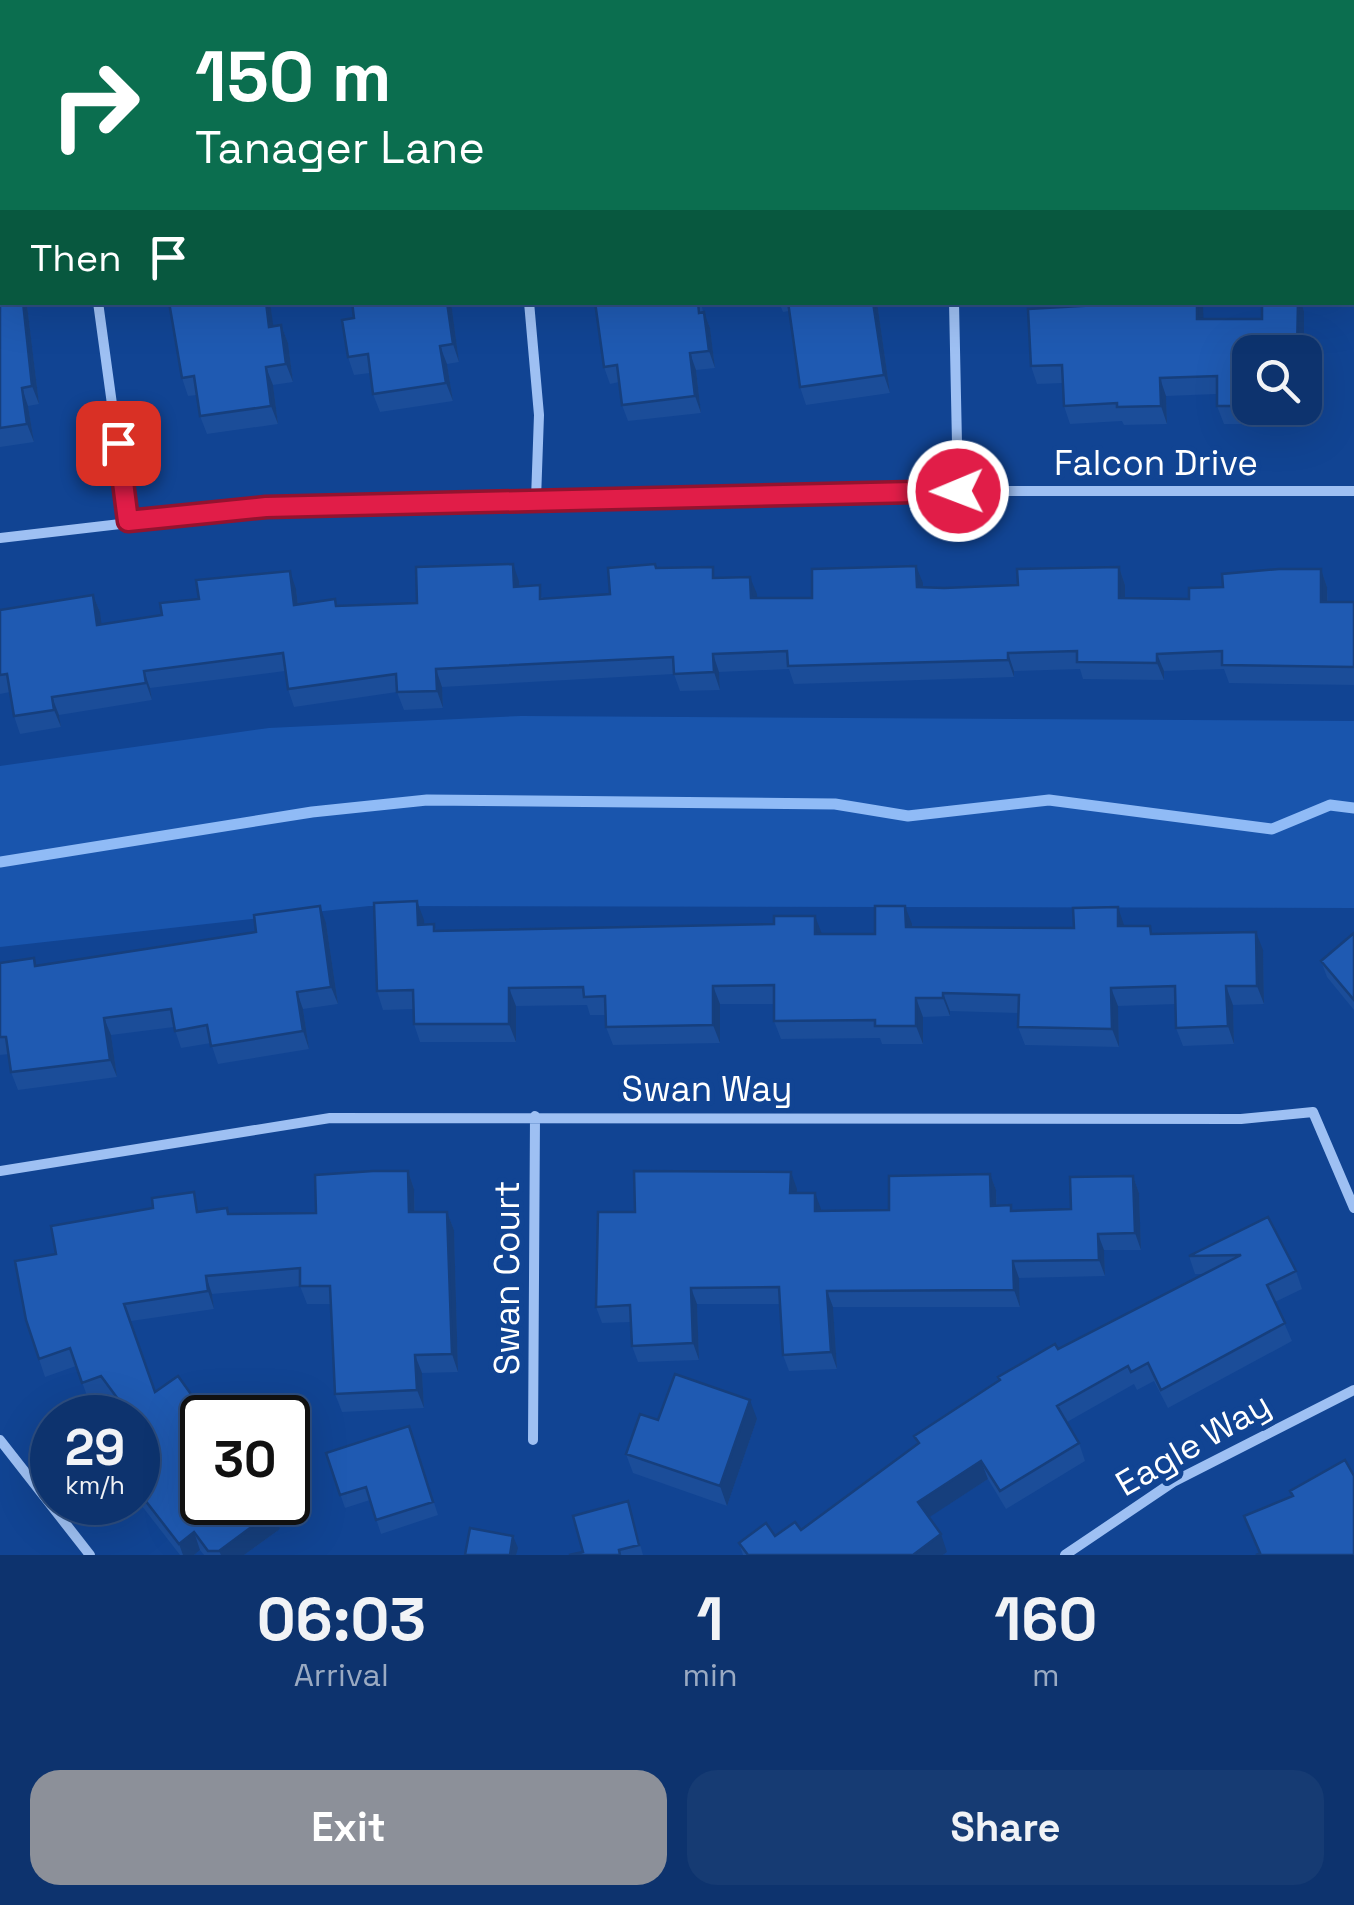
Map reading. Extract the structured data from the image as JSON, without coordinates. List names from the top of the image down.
{
  "streets": {
    "street": [
      "Falcon Drive",
      "Swan Way",
      "Swan Court",
      "Eagle Way"
    ]
  },
  "crossings": [
    ["Swan Way", "Swan Court"]
  ],
  "page": {
    "turn": ["150 m", "Tanager Lane"],
    "then": "Then",
    "speed": "29 km/h",
    "limit": "30",
    "eta": [
      "06:03",
      "Arrival",
      "1",
      "min",
      "160",
      "m"
    ],
    "buttons": ["Exit", "Share"]
  }
}
